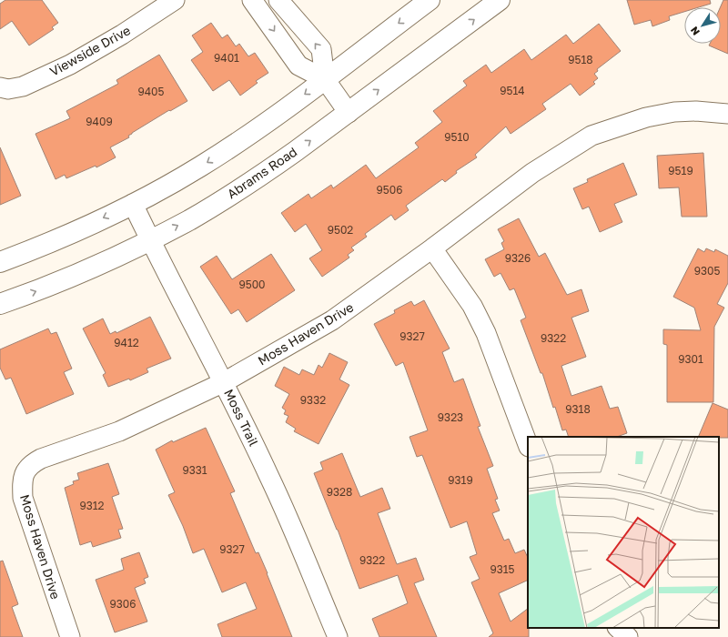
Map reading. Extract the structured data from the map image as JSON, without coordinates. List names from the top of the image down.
{
  "streets": {
    "main road": ["Abrams Road"],
    "street": ["Viewside Drive", "Moss Haven Drive", "Moss Trail"]
  },
  "crossings": [
    ["Abrams Road", "Moss Trail"],
    ["Moss Haven Drive", "Moss Trail"]
  ],
  "house_numbers": [
    "9401",
    "9518",
    "9514",
    "9405",
    "9409",
    "9510",
    "9519",
    "9506",
    "9502",
    "9326",
    "9305",
    "9500",
    "9327",
    "9322",
    "9412",
    "9301",
    "9332",
    "9318",
    "9323",
    "9331",
    "9319",
    "9328",
    "9312",
    "9327",
    "9322",
    "9315",
    "9306"
  ],
  "north": "bottom left"
}
